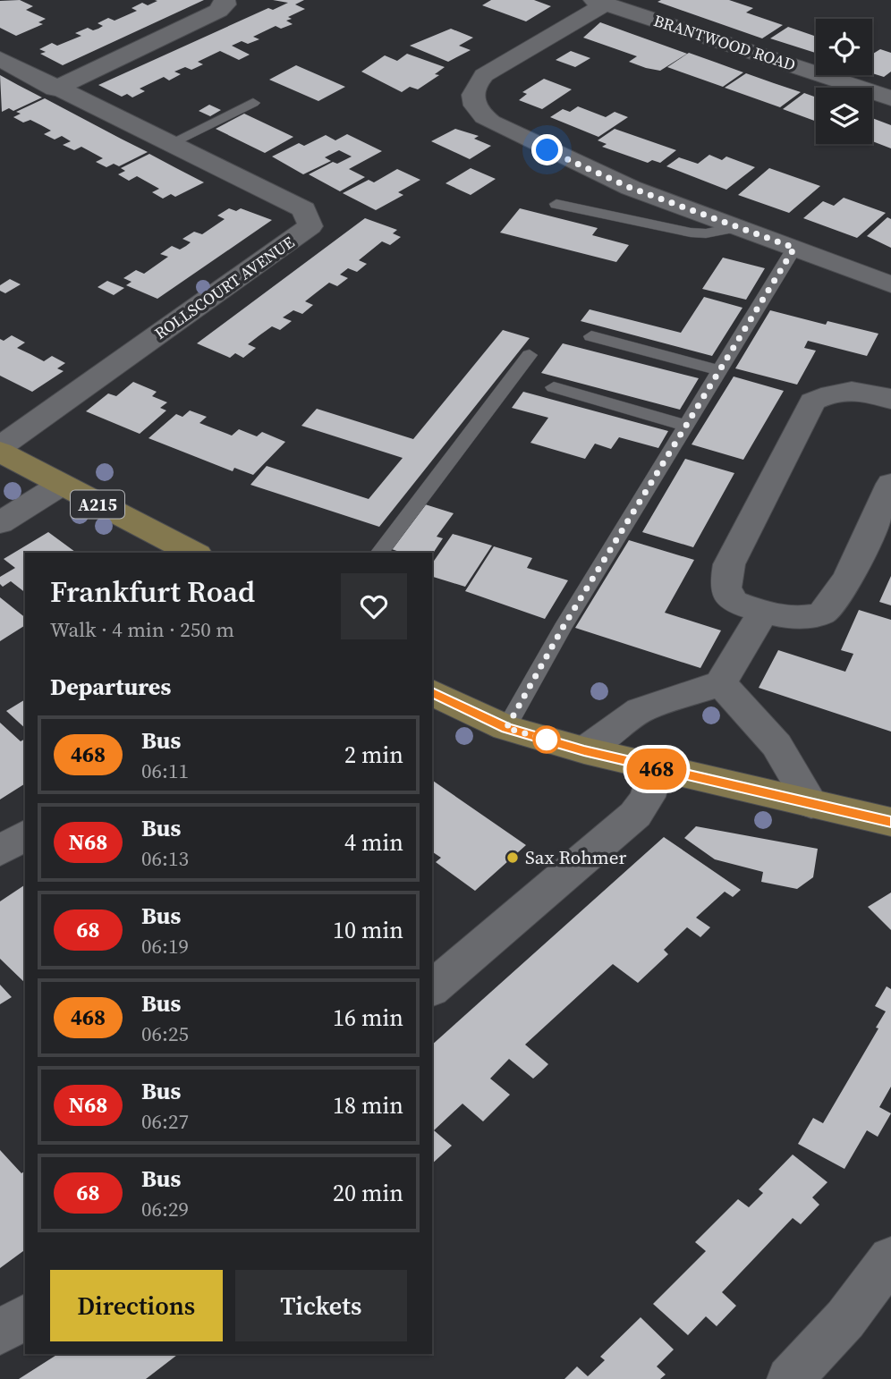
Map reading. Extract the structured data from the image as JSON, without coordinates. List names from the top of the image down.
{
  "streets": {
    "main road": ["A215"],
    "street": ["BRANTWOOD ROAD", "ROLLSCOURT AVENUE"]
  },
  "places": ["Sax Rohmer"],
  "lines": ["bus line 468"],
  "page": {
    "on_map": "468",
    "heading": [
      ["Frankfurt Road", "Walk · 4 min · 250 m"],
      "Departures"
    ],
    "list": [
      {
        "mark": "468",
        "name": "Bus",
        "note": "06:11",
        "value": "2 min"
      },
      {
        "mark": "N68",
        "name": "Bus",
        "note": "06:13",
        "value": "4 min"
      },
      {
        "mark": "68",
        "name": "Bus",
        "note": "06:19",
        "value": "10 min"
      },
      {
        "mark": "468",
        "name": "Bus",
        "note": "06:25",
        "value": "16 min"
      },
      {
        "mark": "N68",
        "name": "Bus",
        "note": "06:27",
        "value": "18 min"
      },
      {
        "mark": "68",
        "name": "Bus",
        "note": "06:29",
        "value": "20 min"
      }
    ],
    "buttons": ["Directions", "Tickets"]
  }
}
